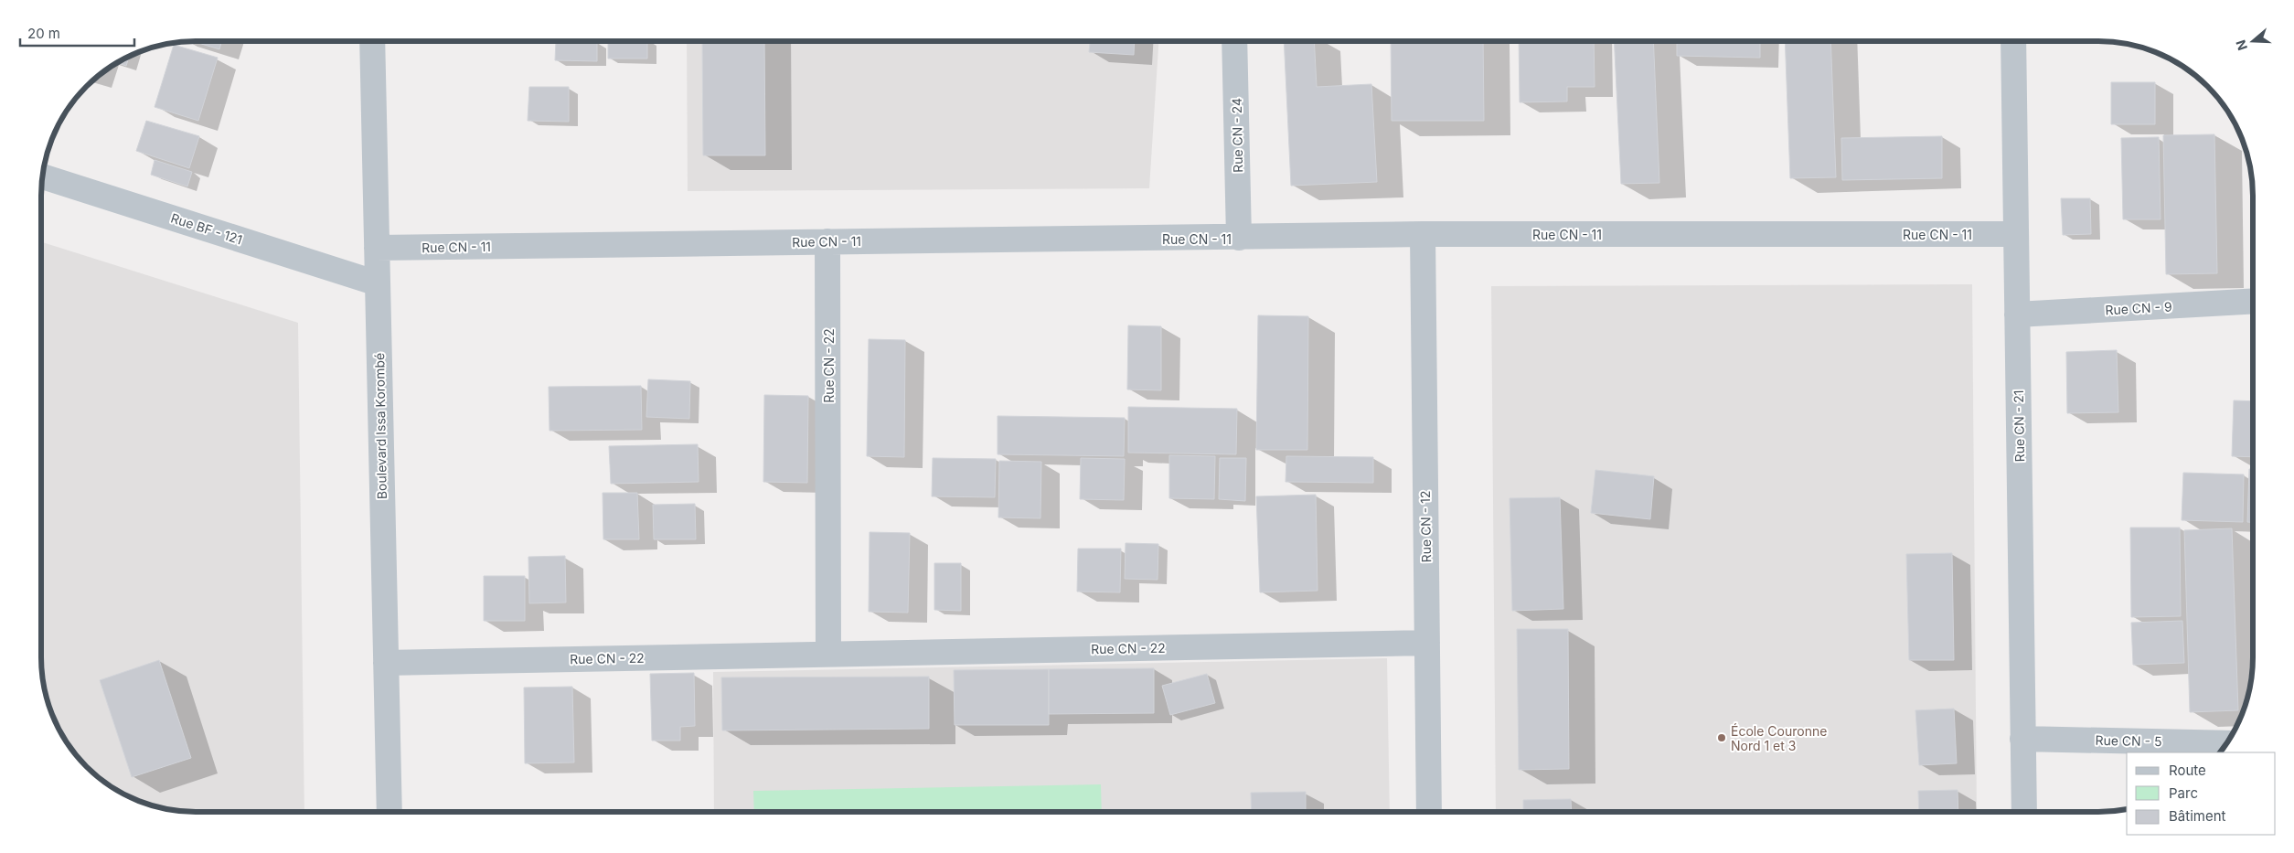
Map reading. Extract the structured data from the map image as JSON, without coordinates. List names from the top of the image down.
{
  "streets": {
    "street": [
      "Rue CN - 24",
      "Rue BF - 121",
      "Rue CN - 11",
      "Rue CN - 9",
      "Rue CN - 22",
      "Boulevard Issa Korombé",
      "Rue CN - 21",
      "Rue CN - 12",
      "Rue CN - 5"
    ]
  },
  "crossings": [
    ["Rue CN - 24", "Rue CN - 11"],
    ["Rue BF - 121", "Boulevard Issa Korombé"],
    ["Rue CN - 11", "Rue CN - 22"],
    ["Rue CN - 11", "Boulevard Issa Korombé"],
    ["Rue CN - 11", "Rue CN - 21"],
    ["Rue CN - 11", "Rue CN - 12"],
    ["Rue CN - 9", "Rue CN - 21"],
    ["Rue CN - 22", "Boulevard Issa Korombé"],
    ["Rue CN - 22", "Rue CN - 12"],
    ["Rue CN - 21", "Rue CN - 5"]
  ],
  "places": ["École Couronne Nord 1 et 3"],
  "legend": ["Route", "Parc", "Bâtiment"],
  "scale_bar": "20 m",
  "north": "left"
}
